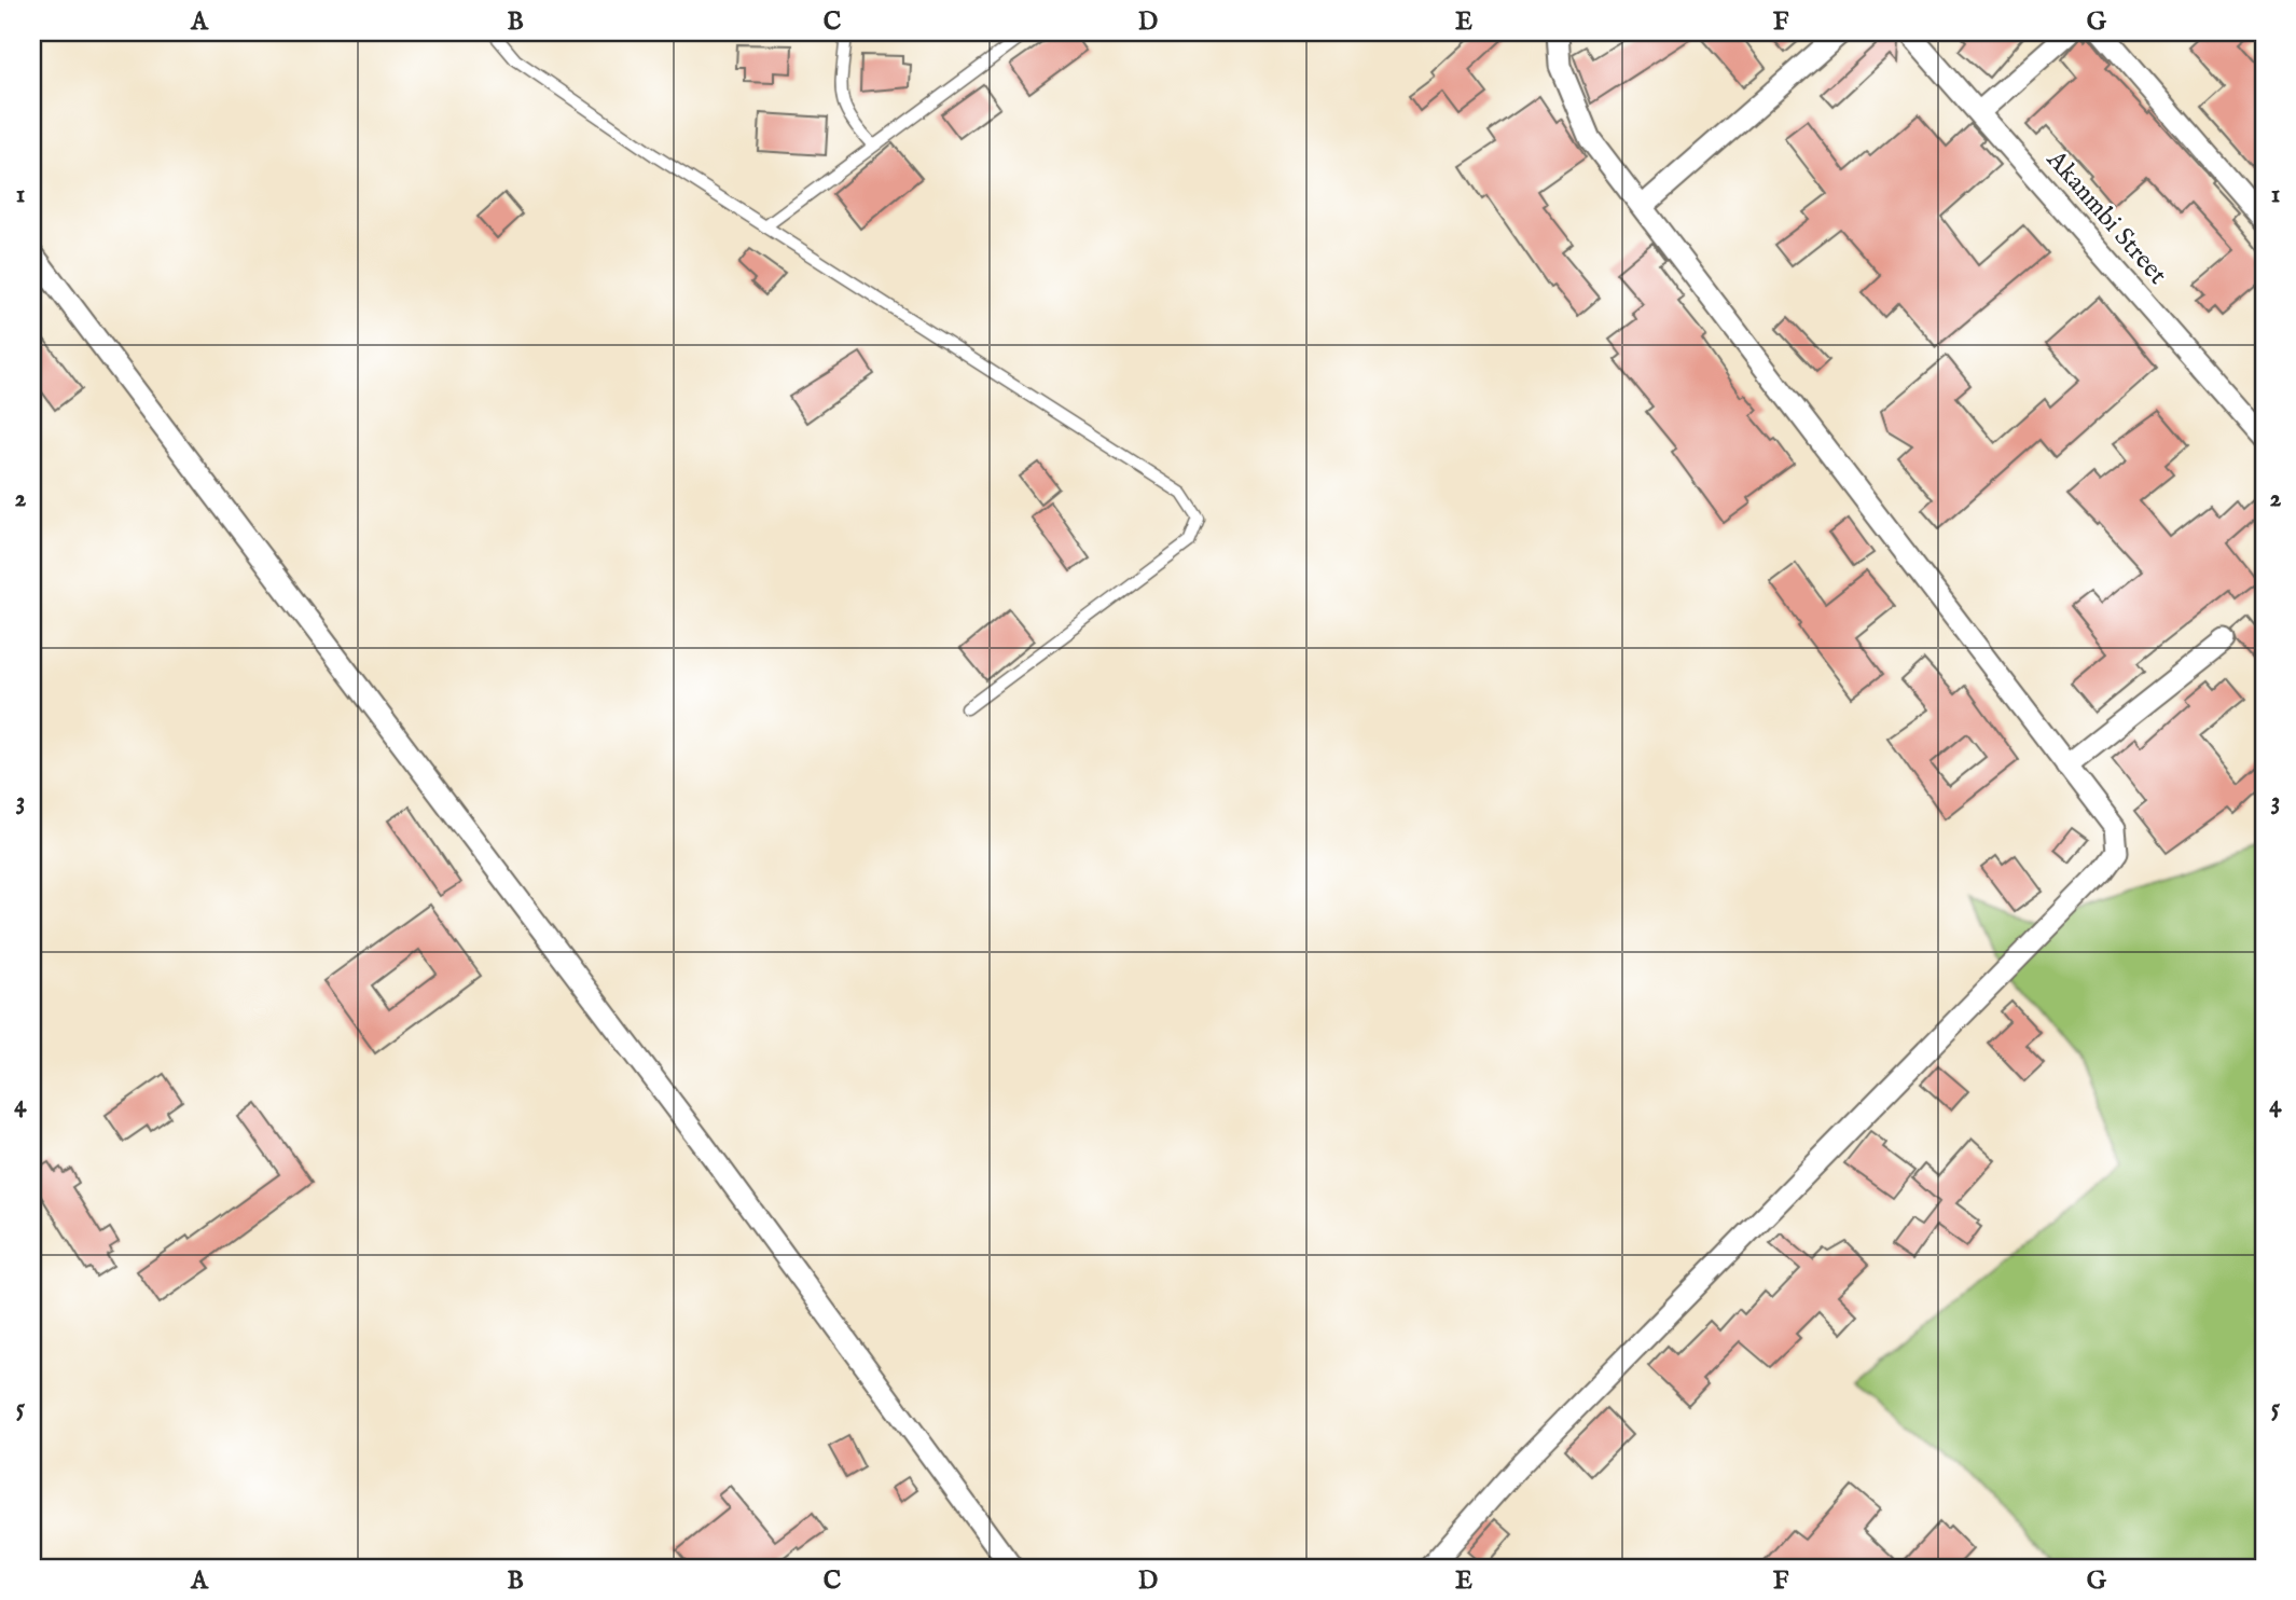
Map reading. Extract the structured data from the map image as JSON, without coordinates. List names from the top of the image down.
{
  "streets": {
    "street": ["Akanmbi Street"]
  },
  "grid": {
    "columns": [
      "A",
      "B",
      "C",
      "D",
      "E",
      "F",
      "G"
    ],
    "rows": [
      "1",
      "2",
      "3",
      "4",
      "5"
    ]
  }
}
